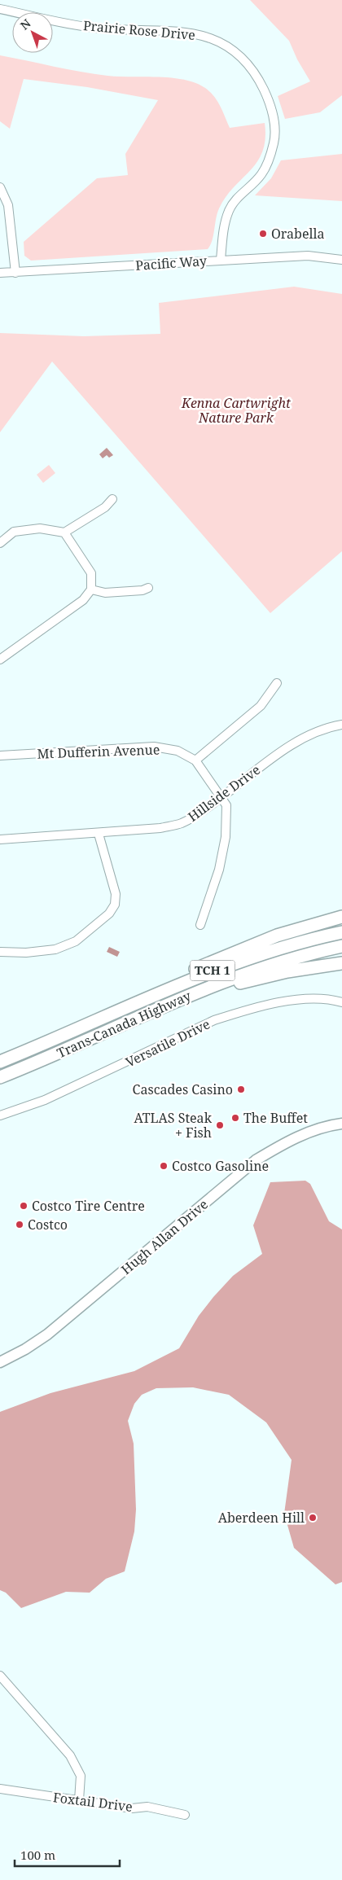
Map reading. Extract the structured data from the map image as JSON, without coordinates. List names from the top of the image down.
{
  "streets": {
    "highway": ["TCH 1", "Trans-Canada Highway"],
    "main road": ["Hugh Allan Drive"],
    "street": [
      "Prairie Rose Drive",
      "Pacific Way",
      "Mt Dufferin Avenue",
      "Hillside Drive",
      "Versatile Drive",
      "Foxtail Drive"
    ]
  },
  "crossings": [
    ["Prairie Rose Drive", "Pacific Way"]
  ],
  "parks": ["Kenna Cartwright Nature Park"],
  "places": [
    "Orabella",
    "Cascades Casino",
    "The Buffet",
    "ATLAS Steak + Fish",
    "Costco Gasoline",
    "Costco Tire Centre",
    "Costco",
    "Aberdeen Hill"
  ],
  "scale_bar": "100 m",
  "north": "top left"
}
